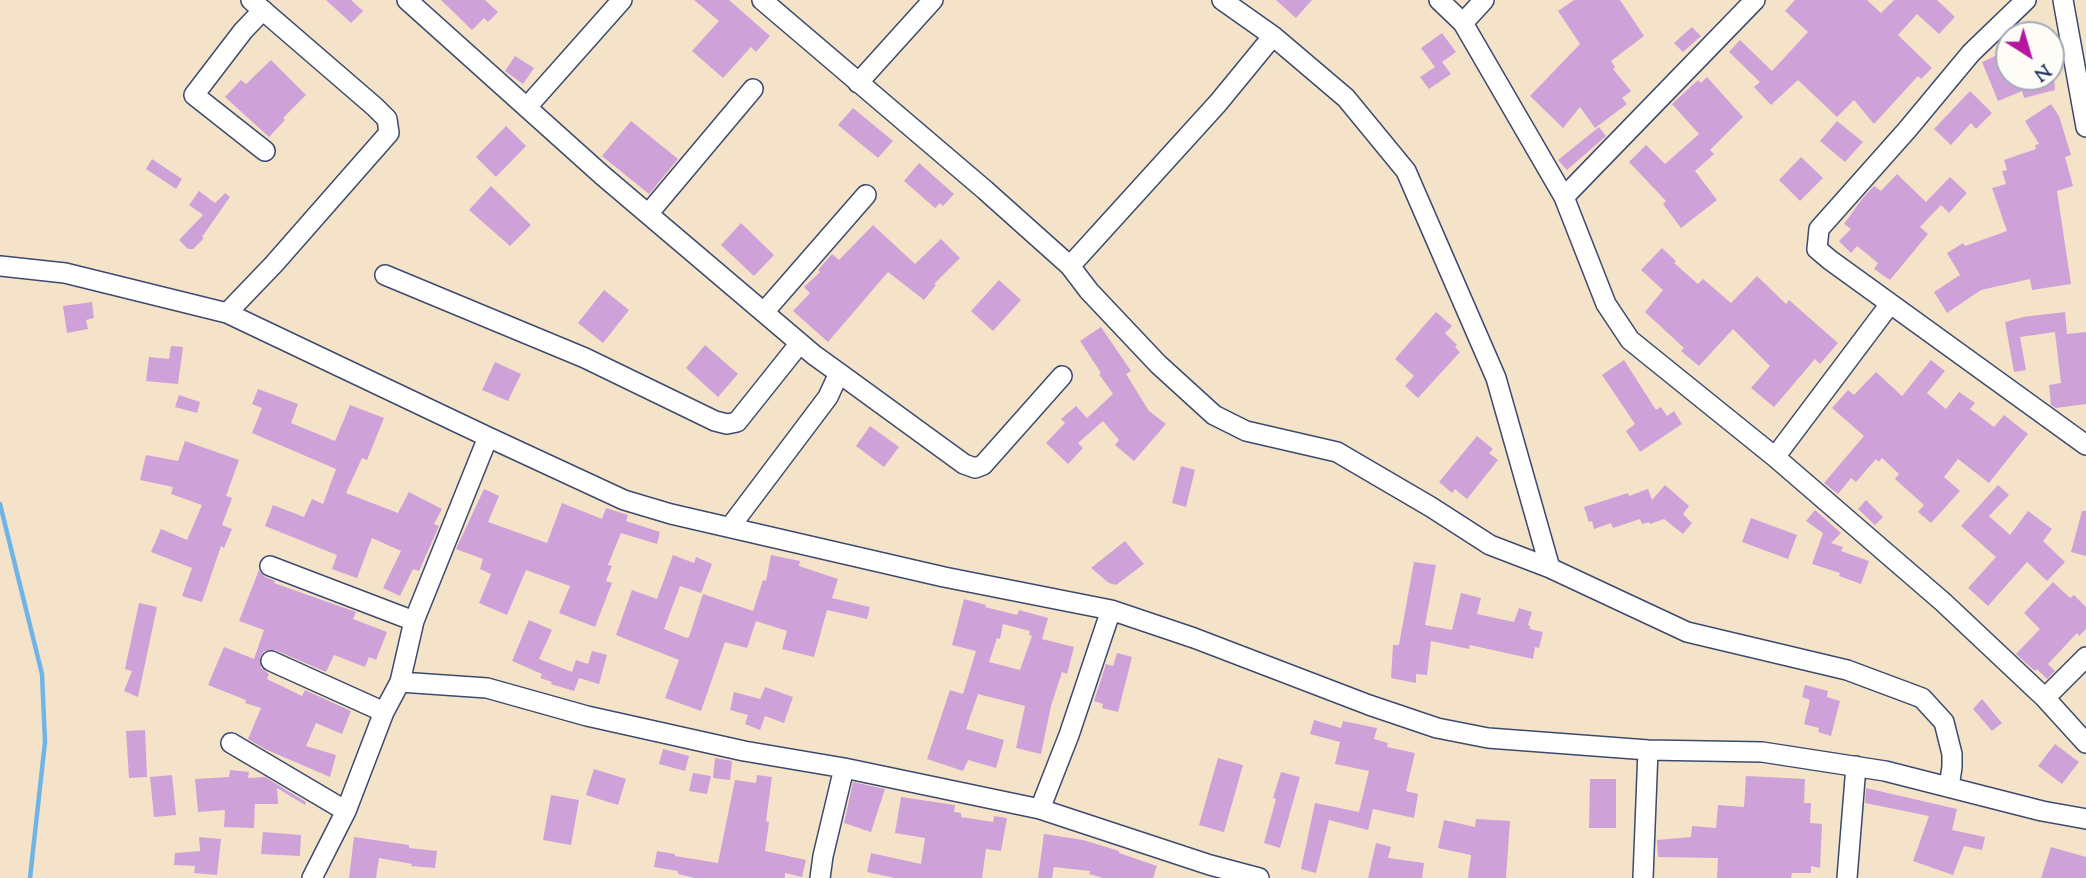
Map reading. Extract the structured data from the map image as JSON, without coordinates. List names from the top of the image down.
{
  "north": "bottom right"
}
